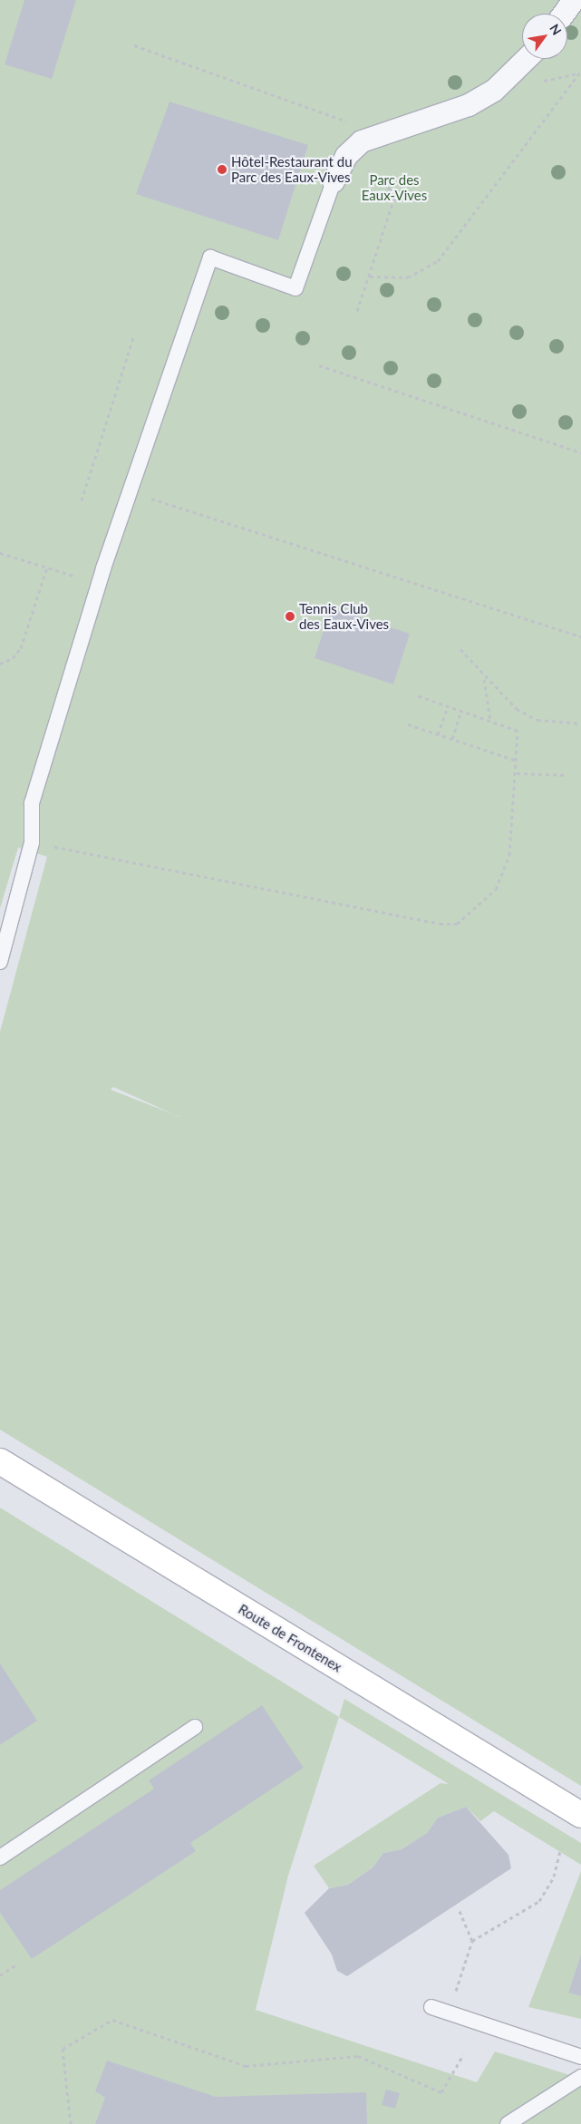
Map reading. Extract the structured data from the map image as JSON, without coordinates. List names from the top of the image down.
{
  "streets": {
    "main road": ["Route de Frontenex"]
  },
  "parks": ["Parc des Eaux-Vives"],
  "places": ["Hôtel-Restaurant du Parc des Eaux-Vives", "Tennis Club des Eaux-Vives"],
  "north": "top right"
}
